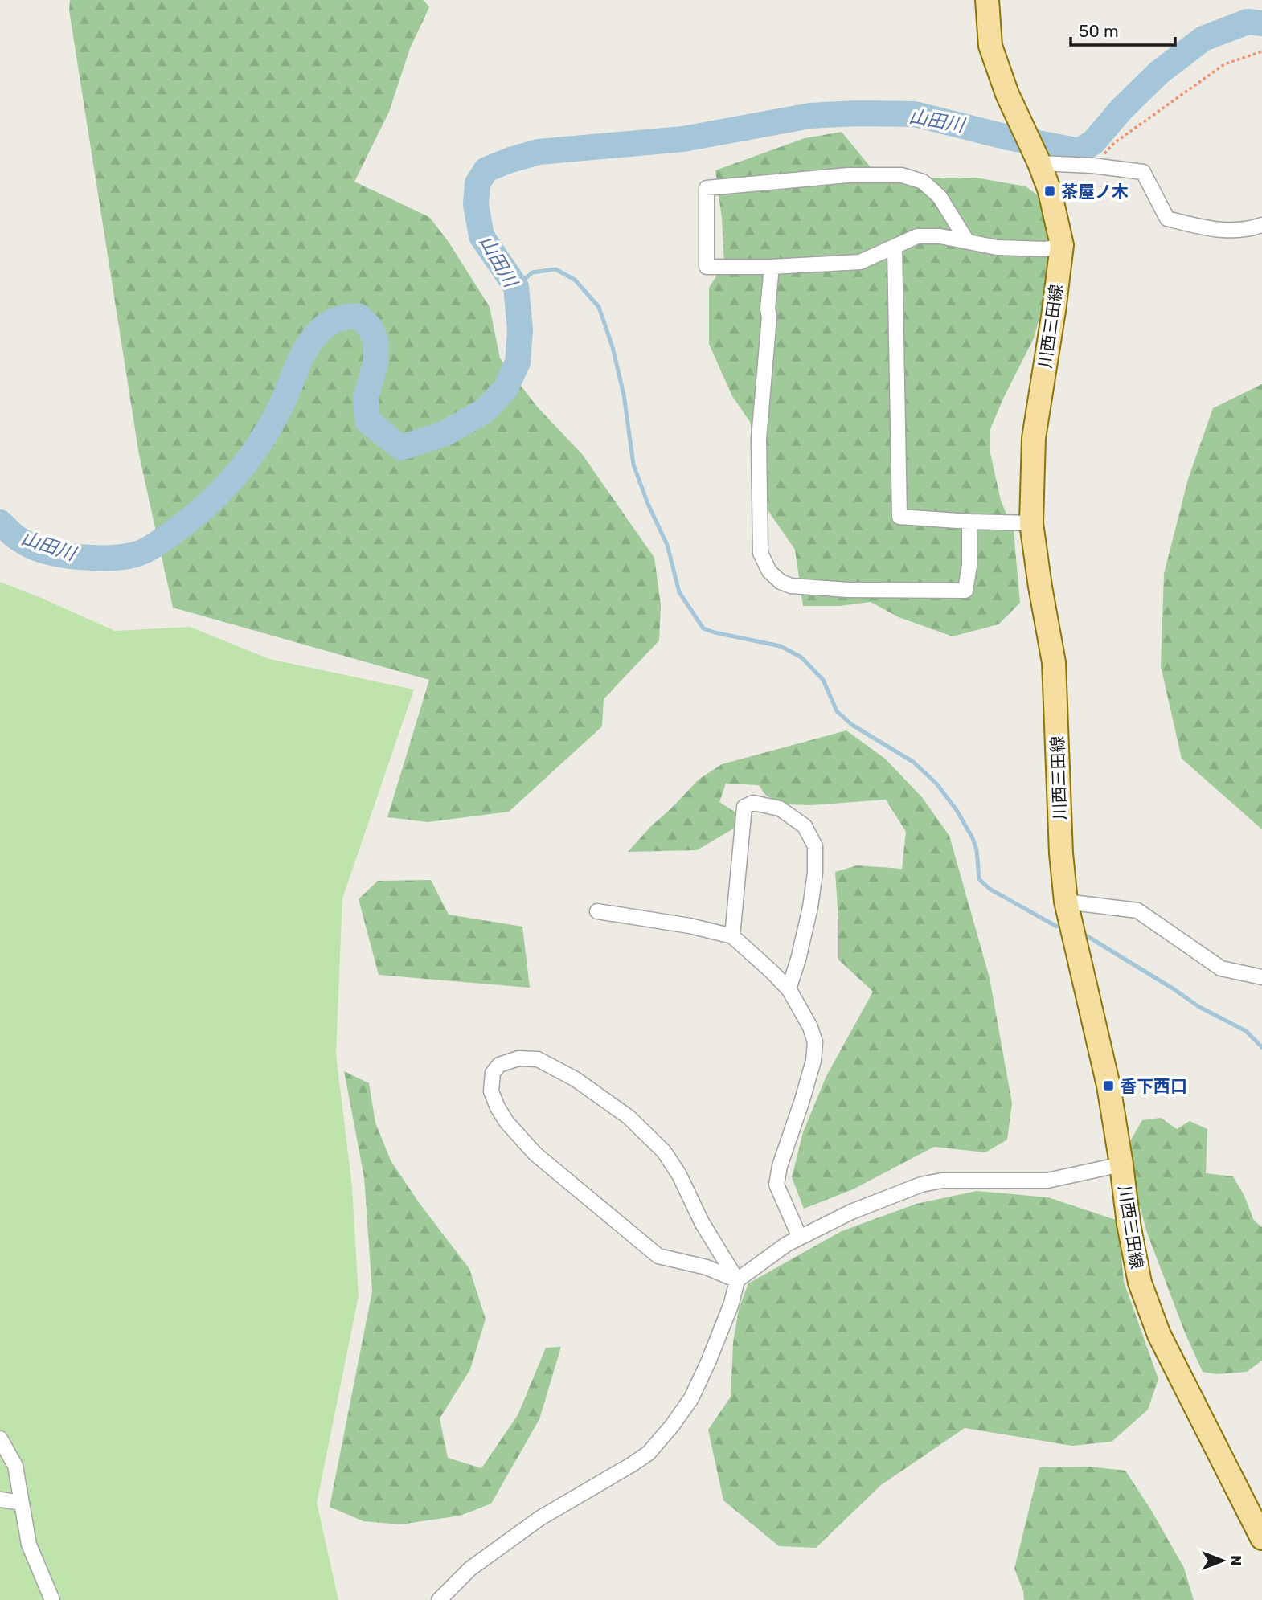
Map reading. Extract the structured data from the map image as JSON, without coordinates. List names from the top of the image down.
{
  "streets": {
    "main road": ["川西三田線"]
  },
  "water": ["山田川"],
  "places": {
    "transit": ["茶屋ノ木", "香下西口"]
  },
  "scale_bar": "50 m",
  "north": "right"
}
